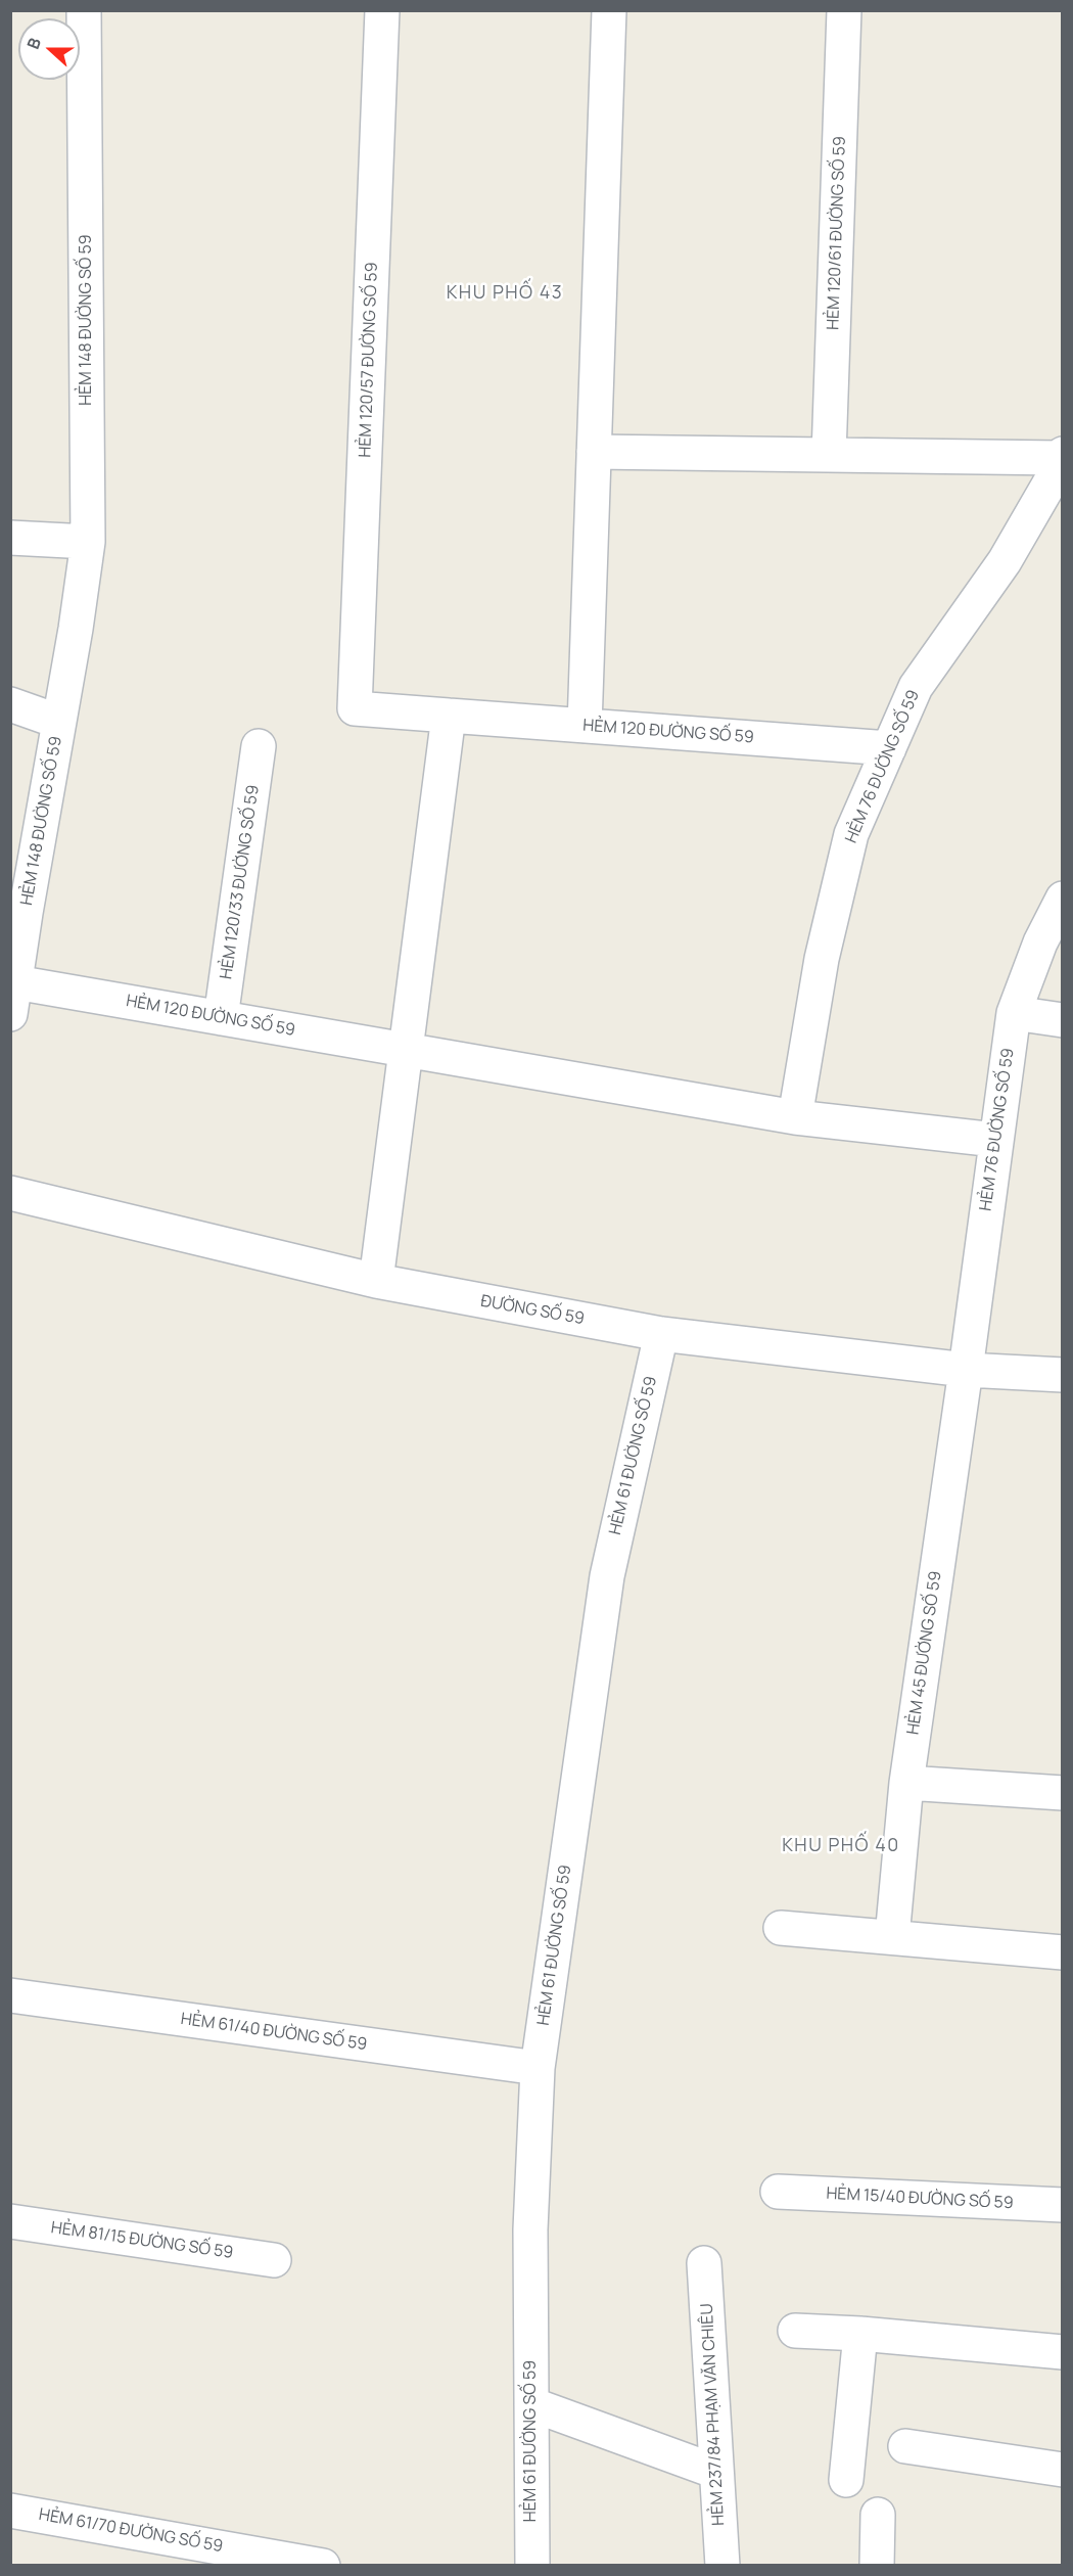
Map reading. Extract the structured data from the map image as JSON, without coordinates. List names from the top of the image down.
{
  "streets": {
    "street": [
      "HẺM 120/61 ĐƯỜNG SỐ 59",
      "HẺM 148 ĐƯỜNG SỐ 59",
      "HẺM 120/57 ĐƯỜNG SỐ 59",
      "HẺM 120 ĐƯỜNG SỐ 59",
      "HẺM 76 ĐƯỜNG SỐ 59",
      "HẺM 120/33 ĐƯỜNG SỐ 59",
      "ĐƯỜNG SỐ 59",
      "HẺM 61 ĐƯỜNG SỐ 59",
      "HẺM 45 ĐƯỜNG SỐ 59",
      "HẺM 61/40 ĐƯỜNG SỐ 59",
      "HẺM 15/40 ĐƯỜNG SỐ 59",
      "HẺM 81/15 ĐƯỜNG SỐ 59",
      "HẺM 237/84 PHẠM VĂN CHIÊU",
      "HẺM 61/70 ĐƯỜNG SỐ 59"
    ]
  },
  "crossings": [
    ["HẺM 148 ĐƯỜNG SỐ 59", "HẺM 120 ĐƯỜNG SỐ 59"],
    ["HẺM 120/57 ĐƯỜNG SỐ 59", "HẺM 120 ĐƯỜNG SỐ 59"],
    ["HẺM 120 ĐƯỜNG SỐ 59", "HẺM 76 ĐƯỜNG SỐ 59"],
    ["HẺM 120 ĐƯỜNG SỐ 59", "HẺM 120/33 ĐƯỜNG SỐ 59"],
    ["HẺM 76 ĐƯỜNG SỐ 59", "ĐƯỜNG SỐ 59"],
    ["HẺM 76 ĐƯỜNG SỐ 59", "HẺM 45 ĐƯỜNG SỐ 59"],
    ["ĐƯỜNG SỐ 59", "HẺM 61 ĐƯỜNG SỐ 59"],
    ["ĐƯỜNG SỐ 59", "HẺM 45 ĐƯỜNG SỐ 59"],
    ["HẺM 61 ĐƯỜNG SỐ 59", "HẺM 61/40 ĐƯỜNG SỐ 59"]
  ],
  "districts": ["KHU PHỐ 43", "KHU PHỐ 40"],
  "north": "left"
}
